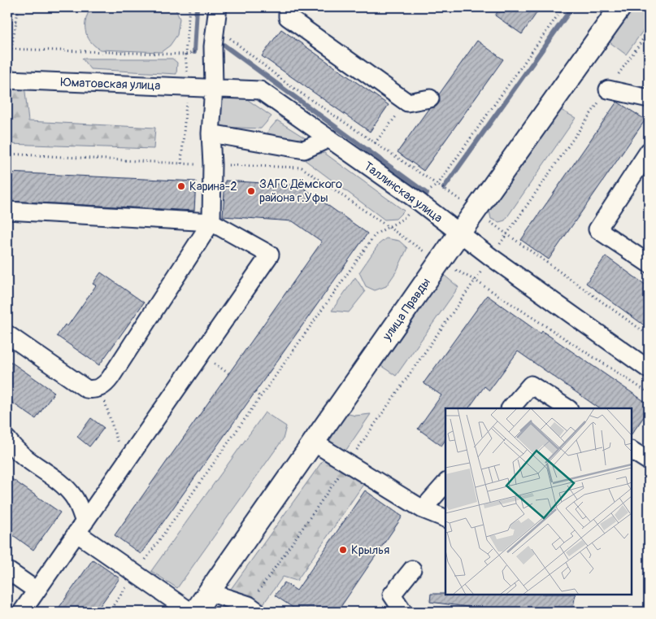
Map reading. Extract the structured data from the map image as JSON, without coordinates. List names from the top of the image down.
{
  "streets": {
    "main road": ["улица Правды"],
    "street": ["Юматовская улица", "Таллинская улица"]
  },
  "crossings": [
    ["Юматовская улица", "Таллинская улица"],
    ["Таллинская улица", "улица Правды"]
  ],
  "places": ["Карина-2", "ЗАГС Дёмского района г.Уфы", "Крылья"]
}
